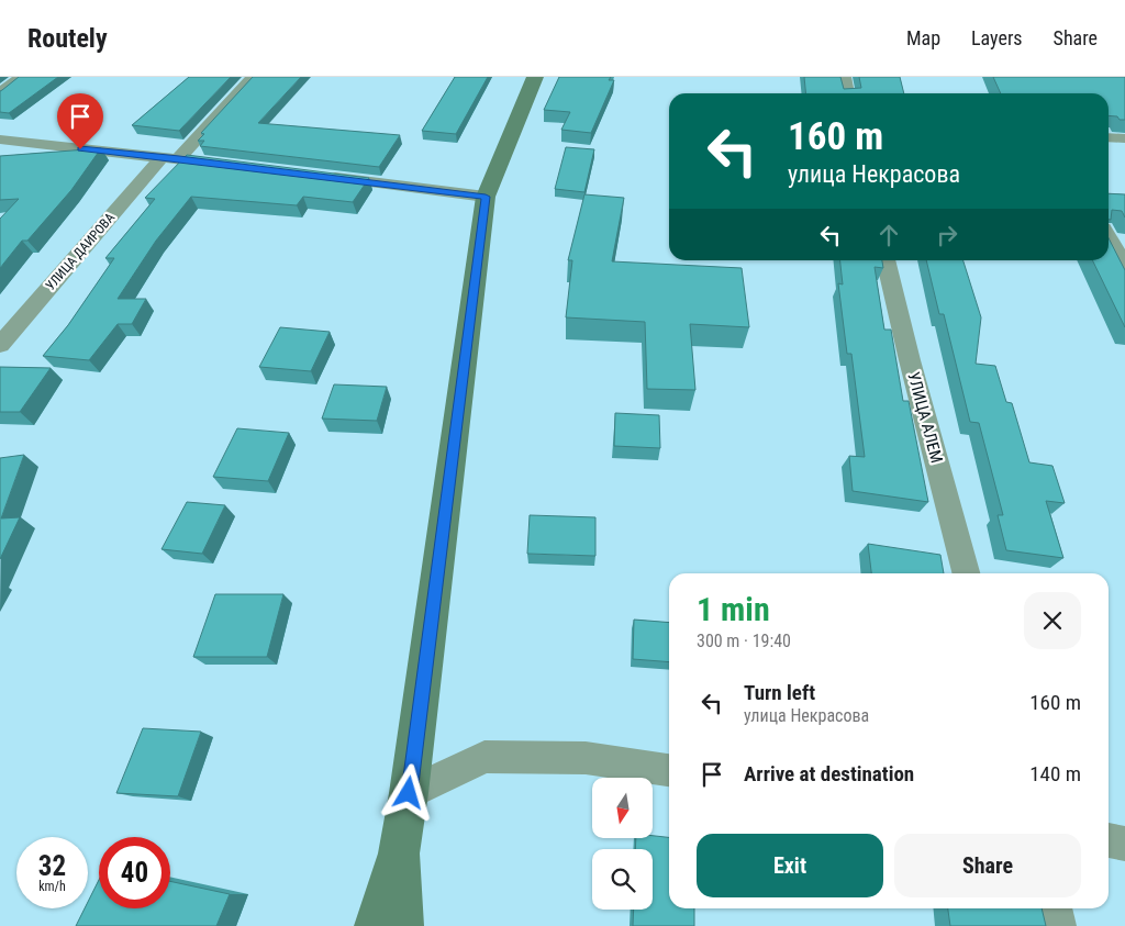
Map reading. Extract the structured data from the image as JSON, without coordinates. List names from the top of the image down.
{
  "streets": {
    "street": ["УЛИЦА ДАИРОВА", "УЛИЦА АЛЕМ"]
  },
  "north": "bottom",
  "page": {
    "header": "Routely",
    "nav": ["Map", "Layers", "Share"],
    "turn": ["160 m", "улица Некрасова"],
    "heading": ["1 min", "300 m · 19:40"],
    "list": [
      {
        "name": "Turn left",
        "note": "улица Некрасова",
        "value": "160 m"
      },
      {
        "name": "Arrive at destination",
        "value": "140 m"
      }
    ],
    "buttons": ["Exit", "Share"],
    "speed": "32 km/h",
    "limit": "40"
  }
}
